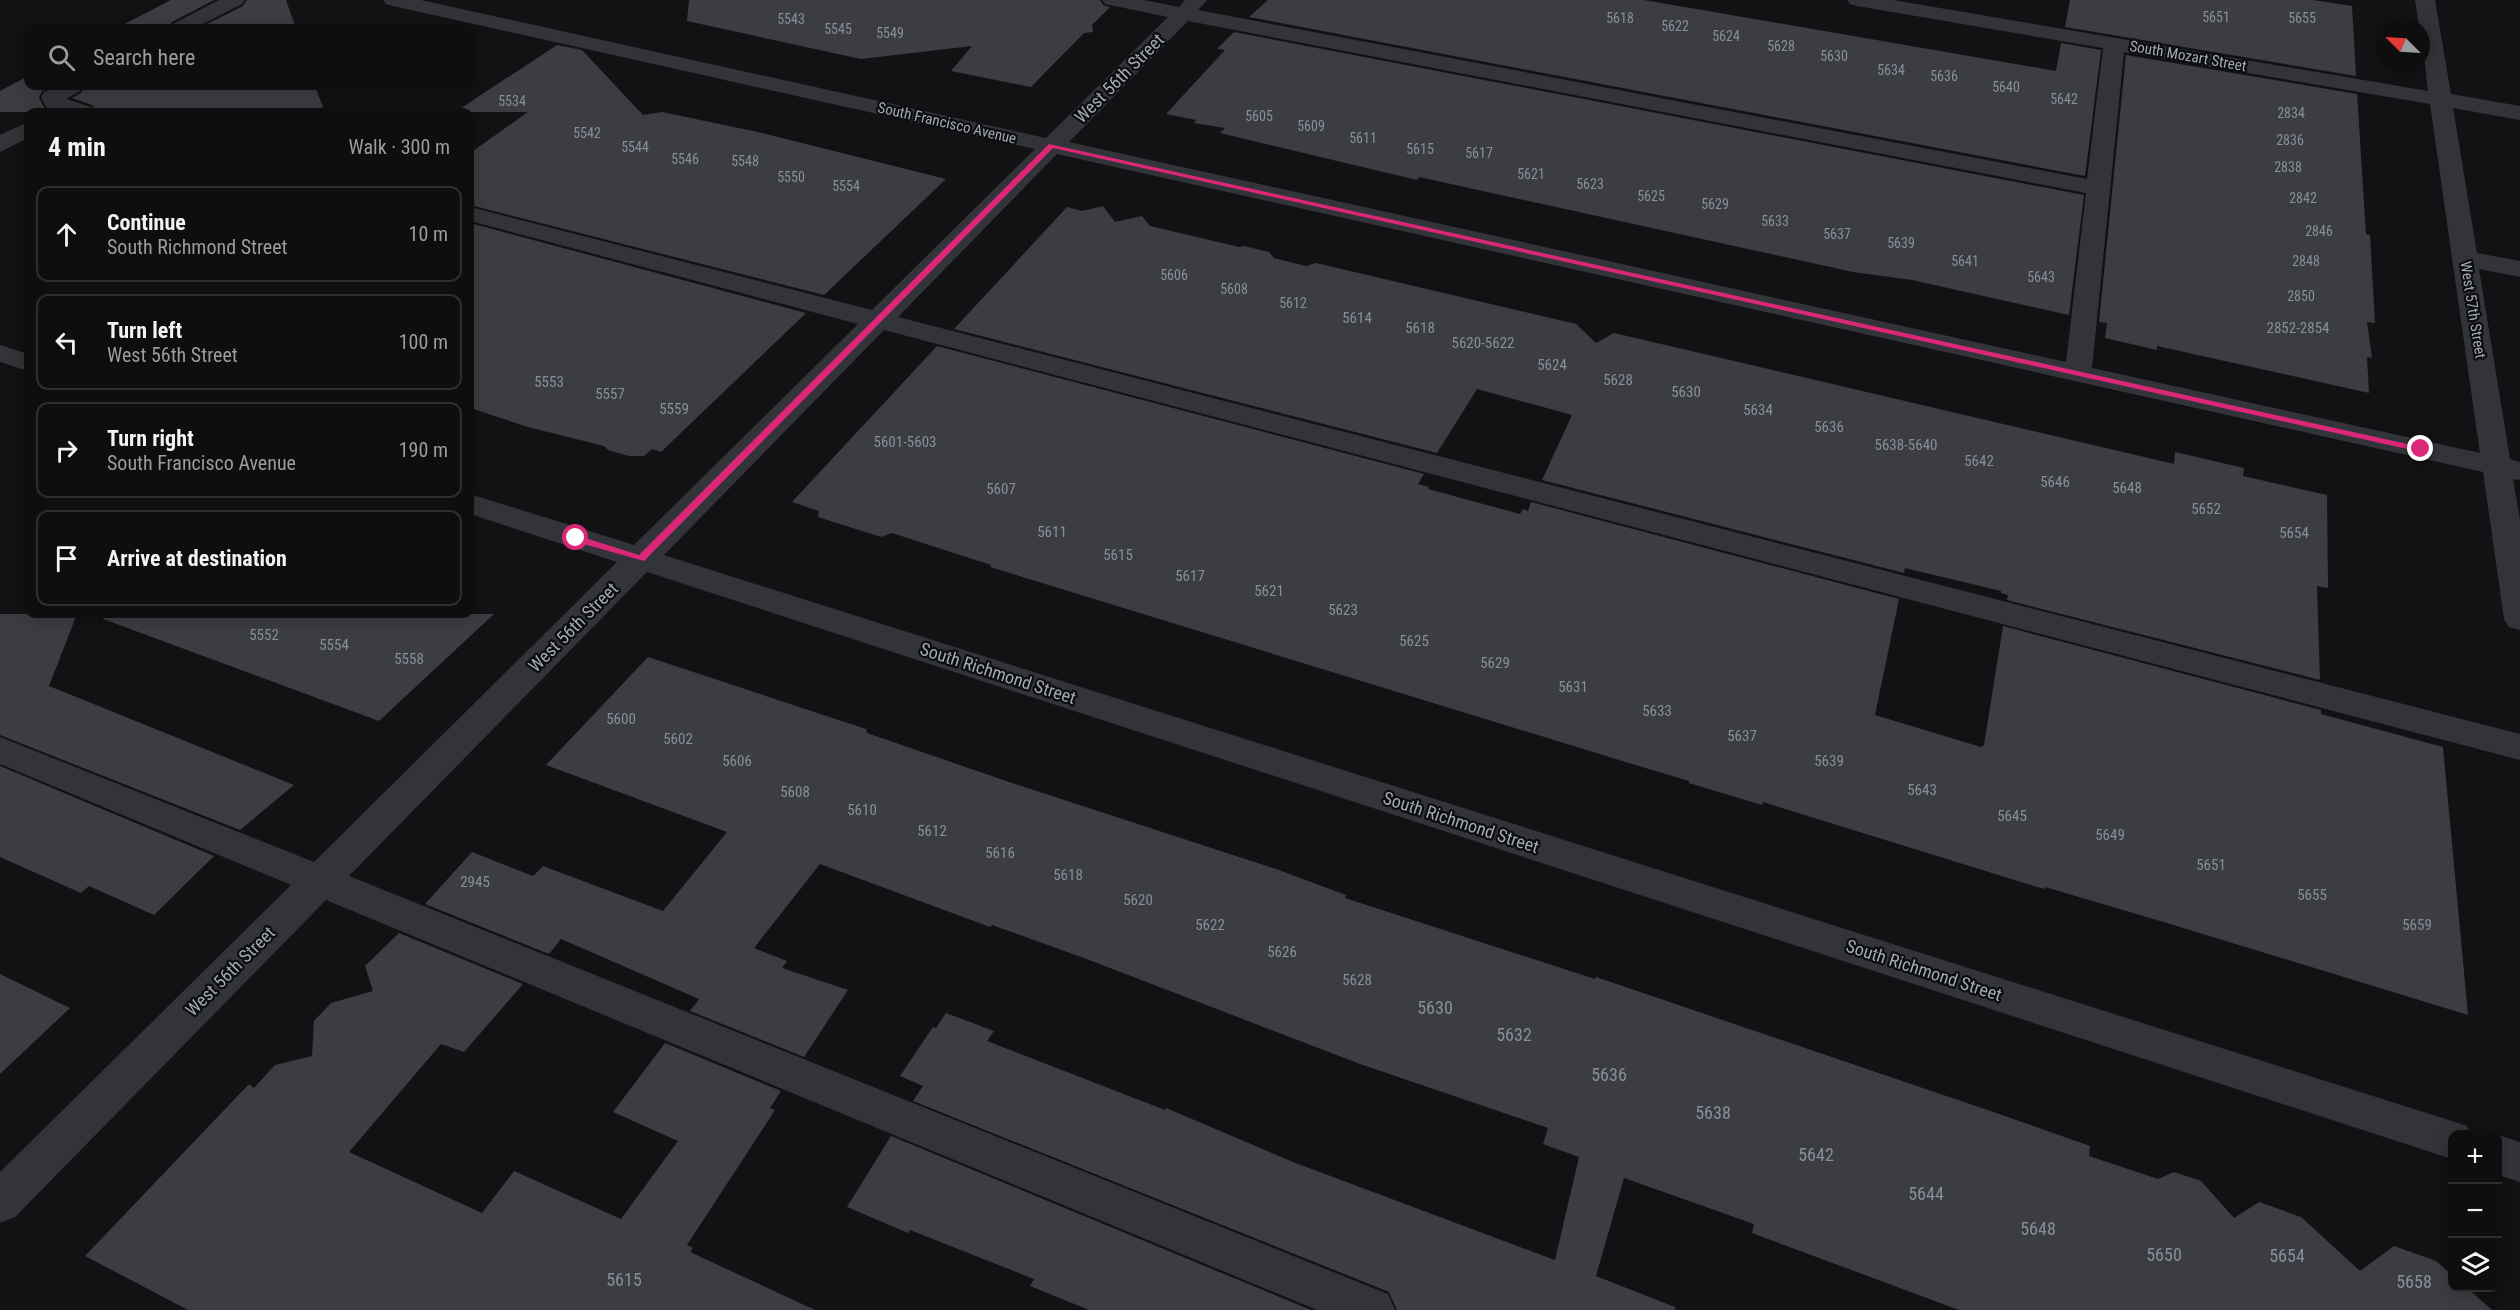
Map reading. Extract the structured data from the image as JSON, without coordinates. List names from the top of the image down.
{
  "streets": {
    "street": [
      "South Mozart Street",
      "West 56th Street",
      "South Francisco Avenue",
      "West 57th Street",
      "South Richmond Street"
    ]
  },
  "crossings": [
    ["South Mozart Street", "West 57th Street"],
    ["West 56th Street", "South Francisco Avenue"],
    ["West 56th Street", "South Richmond Street"],
    ["South Francisco Avenue", "West 57th Street"]
  ],
  "house_numbers": [
    "5651",
    "5618",
    "5655",
    "5543",
    "5622",
    "5545",
    "5549",
    "5624",
    "5628",
    "5630",
    "5634",
    "5636",
    "5640",
    "5642",
    "5534",
    "2834",
    "5605",
    "5609",
    "5542",
    "5611",
    "2836",
    "5544",
    "5615",
    "5617",
    "5546",
    "5548",
    "2838",
    "5621",
    "5550",
    "5623",
    "5554",
    "5625",
    "2842",
    "5629",
    "5633",
    "2846",
    "5637",
    "5639",
    "5641",
    "2848",
    "5606",
    "5643",
    "5608",
    "2850",
    "5612",
    "5614",
    "5618",
    "2852-2854",
    "5620-5622",
    "5624",
    "5628",
    "5553",
    "5630",
    "5557",
    "5559",
    "5634",
    "5636",
    "5601-5603",
    "5638-5640",
    "5642",
    "5646",
    "5648",
    "5607",
    "5652",
    "5611",
    "5654",
    "5615",
    "5617",
    "5621",
    "5623",
    "5552",
    "5625",
    "5554",
    "5558",
    "5629",
    "5631",
    "5633",
    "5600",
    "5637",
    "5602",
    "5606",
    "5639",
    "5643",
    "5608",
    "5610",
    "5645",
    "5612",
    "5649",
    "5616",
    "5651",
    "5618",
    "2945",
    "5655",
    "5620",
    "5622",
    "5659",
    "5626",
    "5628",
    "5630",
    "5632",
    "5636",
    "5638",
    "5642",
    "5644",
    "5648",
    "5650",
    "5654",
    "5615",
    "5658"
  ],
  "north": "top left",
  "page": {
    "search": "Search here",
    "heading": ["4 min", "Walk · 300 m"],
    "list": [
      ["Continue", "South Richmond Street", "10 m"],
      ["Turn left", "West 56th Street", "100 m"],
      ["Turn right", "South Francisco Avenue", "190 m"],
      "Arrive at destination"
    ],
    "map_buttons": ["+", "−"]
  }
}
